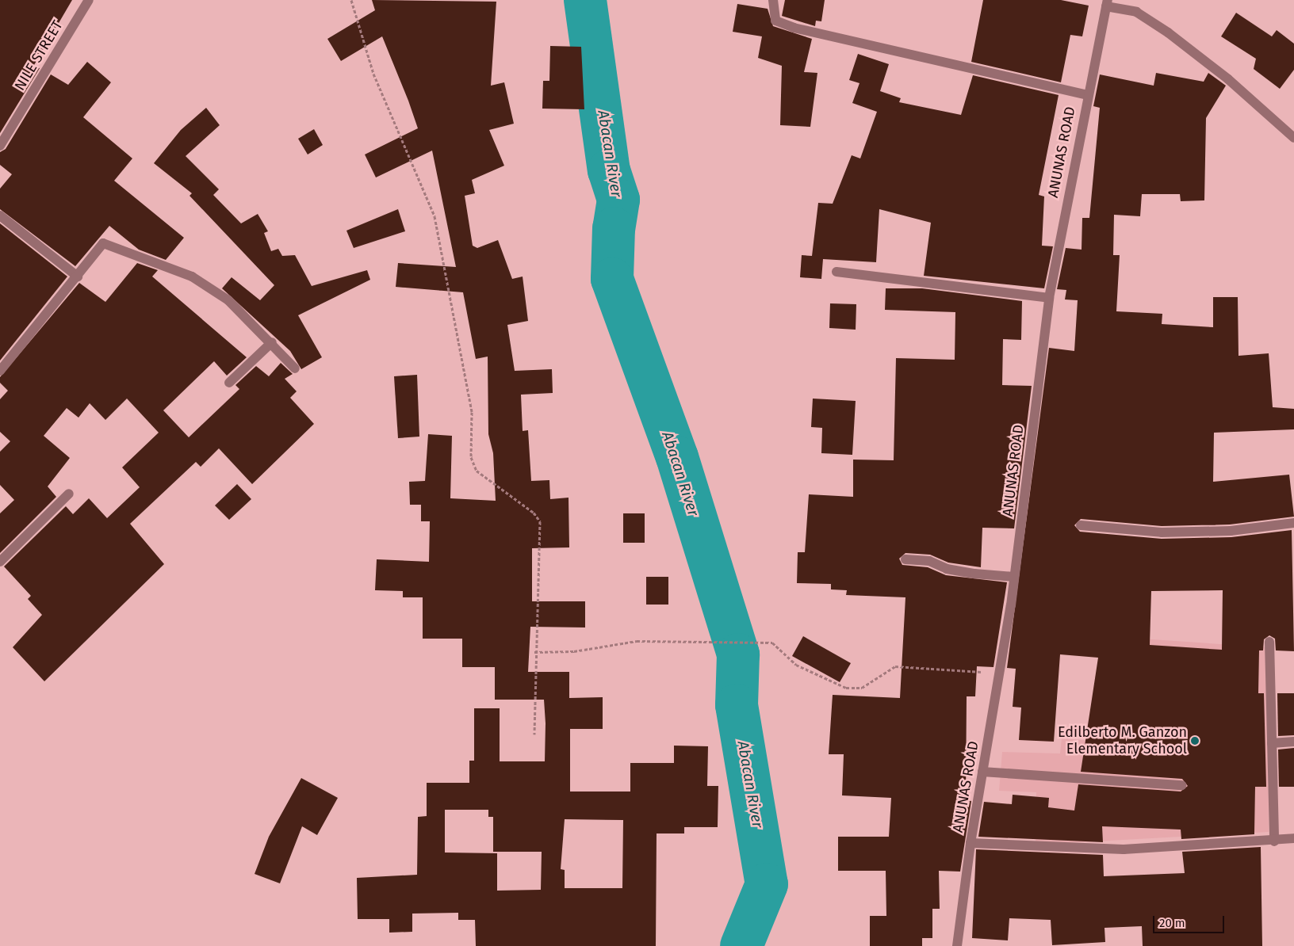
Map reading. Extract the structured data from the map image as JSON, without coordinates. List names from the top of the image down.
{
  "streets": {
    "street": ["NILE STREET", "ANUNAS ROAD"]
  },
  "water": ["Abacan River"],
  "places": ["Edilberto M. Ganzon Elementary School"],
  "scale_bar": "20 m"
}
